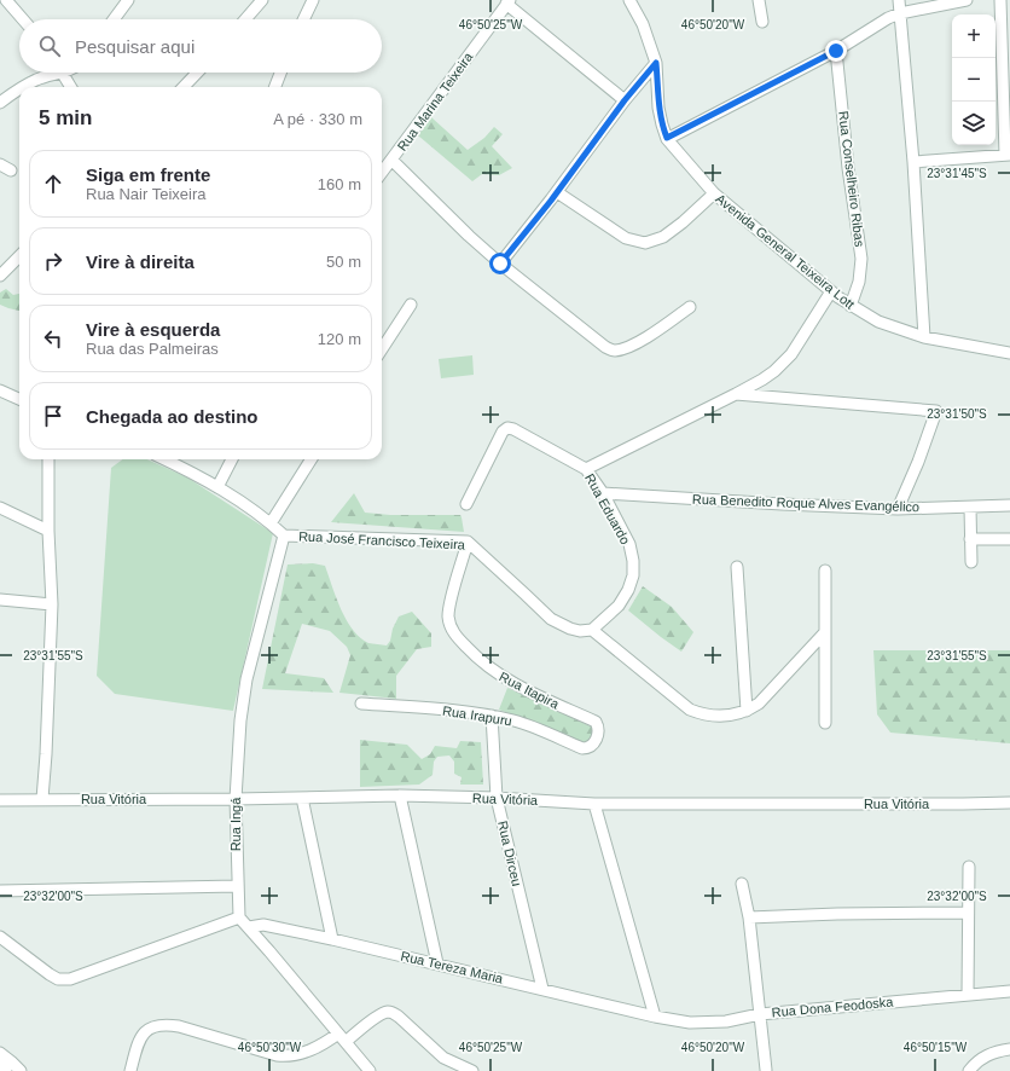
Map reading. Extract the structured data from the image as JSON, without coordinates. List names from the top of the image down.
{
  "streets": {
    "street": [
      "Rua Marina Teixeira",
      "Rua Conselheiro Ribas",
      "Avenida General Teixeira Lott",
      "Rua Benedito Roque Alves Evangélico",
      "Rua Eduardo",
      "Rua José Francisco Teixeira",
      "Rua Itapira",
      "Rua Irapuru",
      "Rua Vitória",
      "Rua Ingá",
      "Rua Dirceu",
      "Rua Tereza Maria",
      "Rua Dona Feodoska"
    ]
  },
  "crossings": [
    ["Rua Conselheiro Ribas", "Avenida General Teixeira Lott"],
    ["Rua Benedito Roque Alves Evangélico", "Rua Eduardo"],
    ["Rua Eduardo", "Rua José Francisco Teixeira"],
    ["Rua José Francisco Teixeira", "Rua Itapira"],
    ["Rua José Francisco Teixeira", "Rua Ingá"],
    ["Rua Itapira", "Rua Irapuru"],
    ["Rua Irapuru", "Rua Dirceu"],
    ["Rua Vitória", "Rua Ingá"],
    ["Rua Vitória", "Rua Dirceu"],
    ["Rua Dirceu", "Rua Tereza Maria"],
    ["Rua Tereza Maria", "Rua Dona Feodoska"]
  ],
  "page": {
    "map_buttons": ["+", "−"],
    "search": "Pesquisar aqui",
    "heading": ["5 min", "A pé · 330 m"],
    "list": [
      ["Siga em frente", "Rua Nair Teixeira", "160 m"],
      ["Vire à direita", "50 m"],
      ["Vire à esquerda", "Rua das Palmeiras", "120 m"],
      "Chegada ao destino"
    ]
  },
  "coordinates": [
    "46°50'25\"W",
    "46°50'20\"W",
    "23°31'45\"S",
    "23°31'50\"S",
    "23°31'55\"S",
    "23°32'00\"S",
    "46°50'30\"W",
    "46°50'15\"W"
  ]
}
